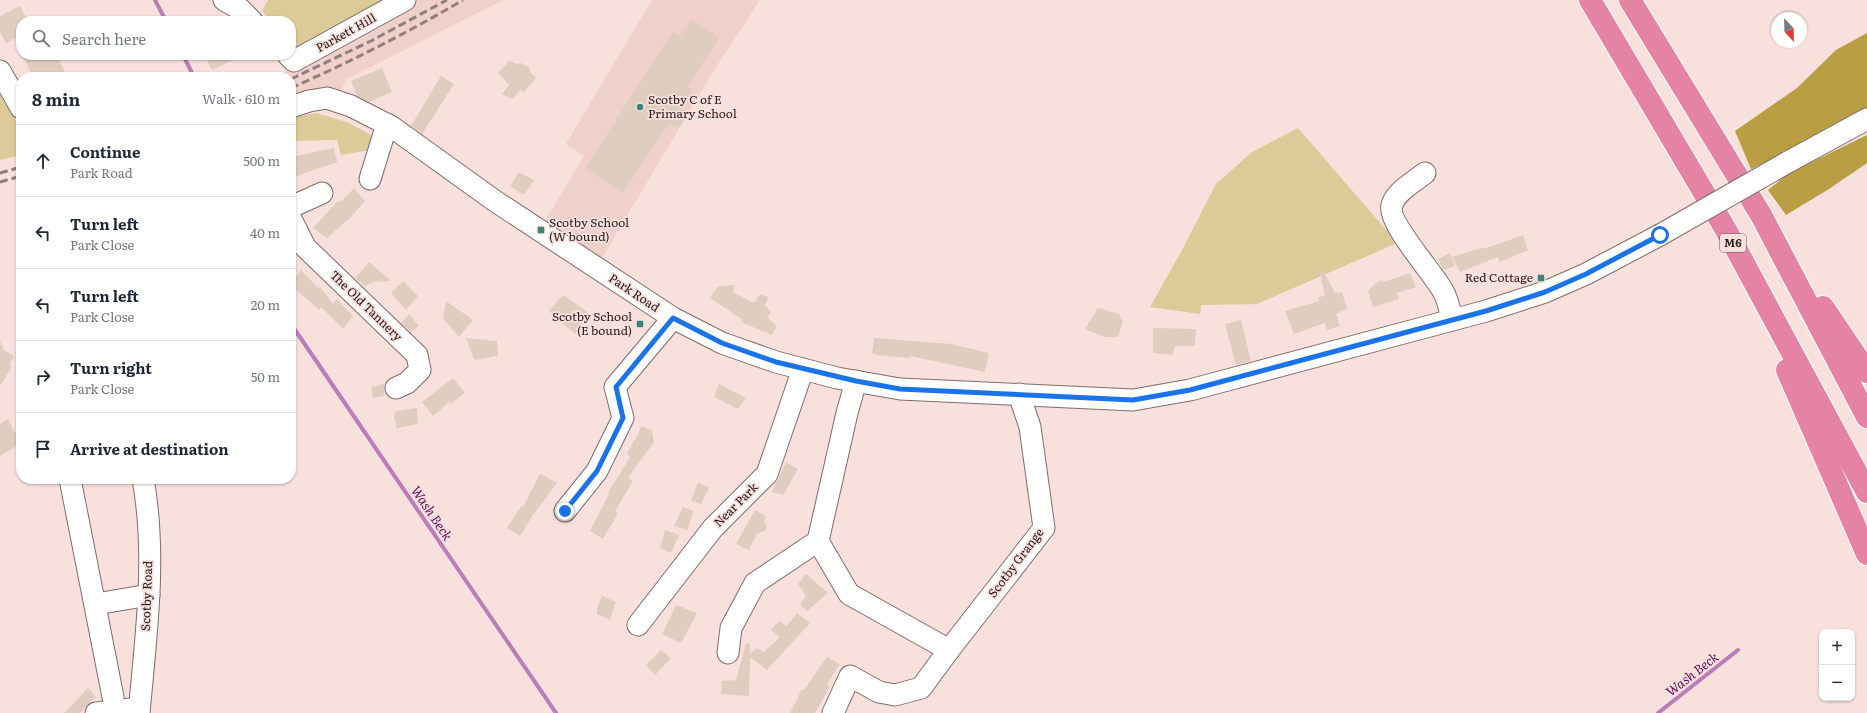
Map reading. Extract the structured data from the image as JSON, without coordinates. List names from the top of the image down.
{
  "streets": {
    "highway": ["M6"],
    "street": [
      "Parkett Hill",
      "Park Road",
      "The Old Tannery",
      "Near Park",
      "Scotby Grange",
      "Scotby Road"
    ]
  },
  "crossings": [
    ["Park Road", "Near Park"],
    ["Park Road", "Scotby Grange"]
  ],
  "water": ["Wash Beck"],
  "places": {
    "other": ["Scotby C of E Primary School"],
    "transit": ["Scotby School (W bound)", "Red Cottage", "Scotby School (E bound)"]
  },
  "north": "bottom",
  "page": {
    "search": "Search here",
    "heading": ["8 min", "Walk · 610 m"],
    "list": [
      ["Continue", "Park Road", "500 m"],
      ["Turn left", "Park Close", "40 m"],
      ["Turn left", "Park Close", "20 m"],
      ["Turn right", "Park Close", "50 m"],
      "Arrive at destination"
    ],
    "map_buttons": ["+", "−"]
  }
}
